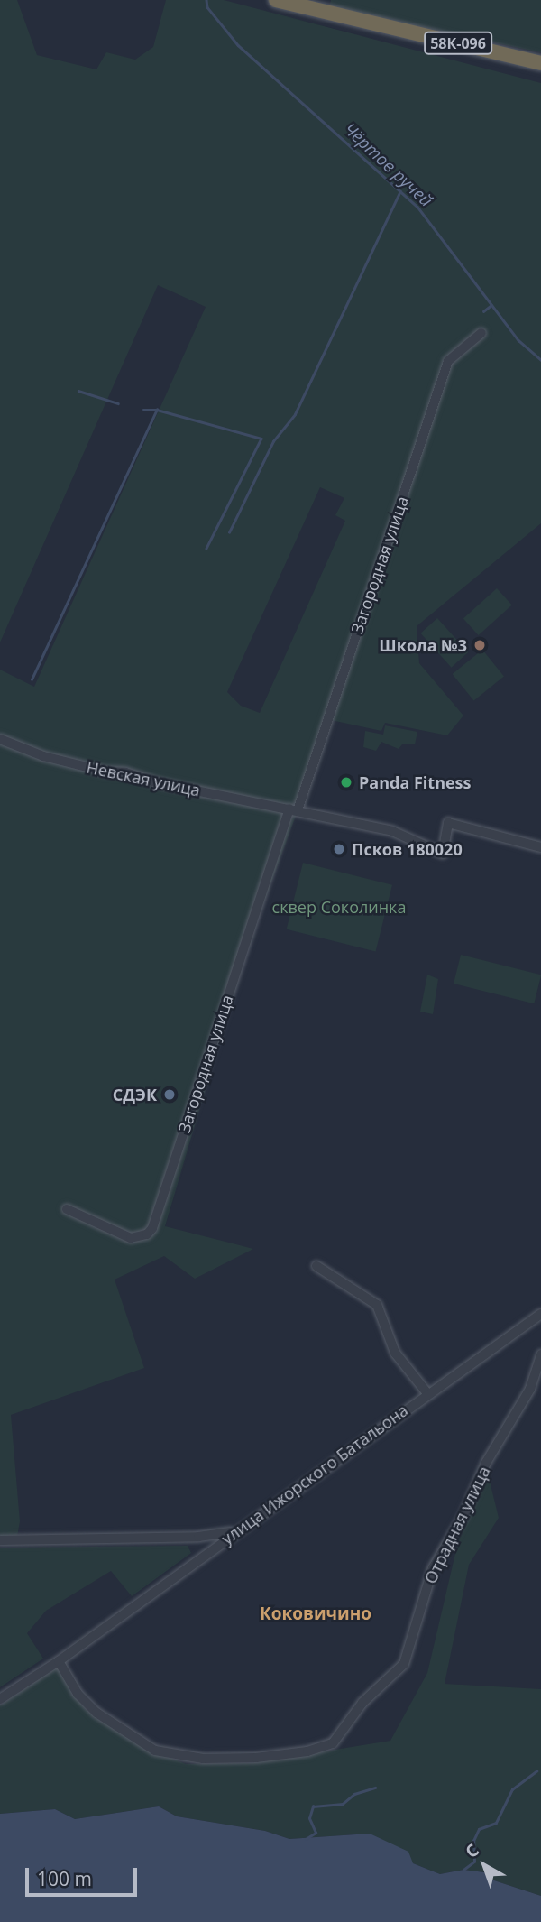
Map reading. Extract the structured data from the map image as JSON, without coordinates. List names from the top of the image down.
{
  "streets": {
    "highway": ["58К-096"],
    "street": [
      "Загородная улица",
      "Невская улица",
      "улица Ижорского Батальона",
      "Отрадная улица"
    ]
  },
  "crossings": [
    ["Загородная улица", "Невская улица"],
    ["улица Ижорского Батальона", "Отрадная улица"]
  ],
  "districts": ["Коковичино"],
  "water": ["Чёртов ручей"],
  "parks": ["сквер Соколинка"],
  "places": [
    "Школа №3",
    "Panda Fitness",
    "Псков 180020",
    "СДЭК"
  ],
  "scale_bar": "100 m",
  "north": "top left"
}
